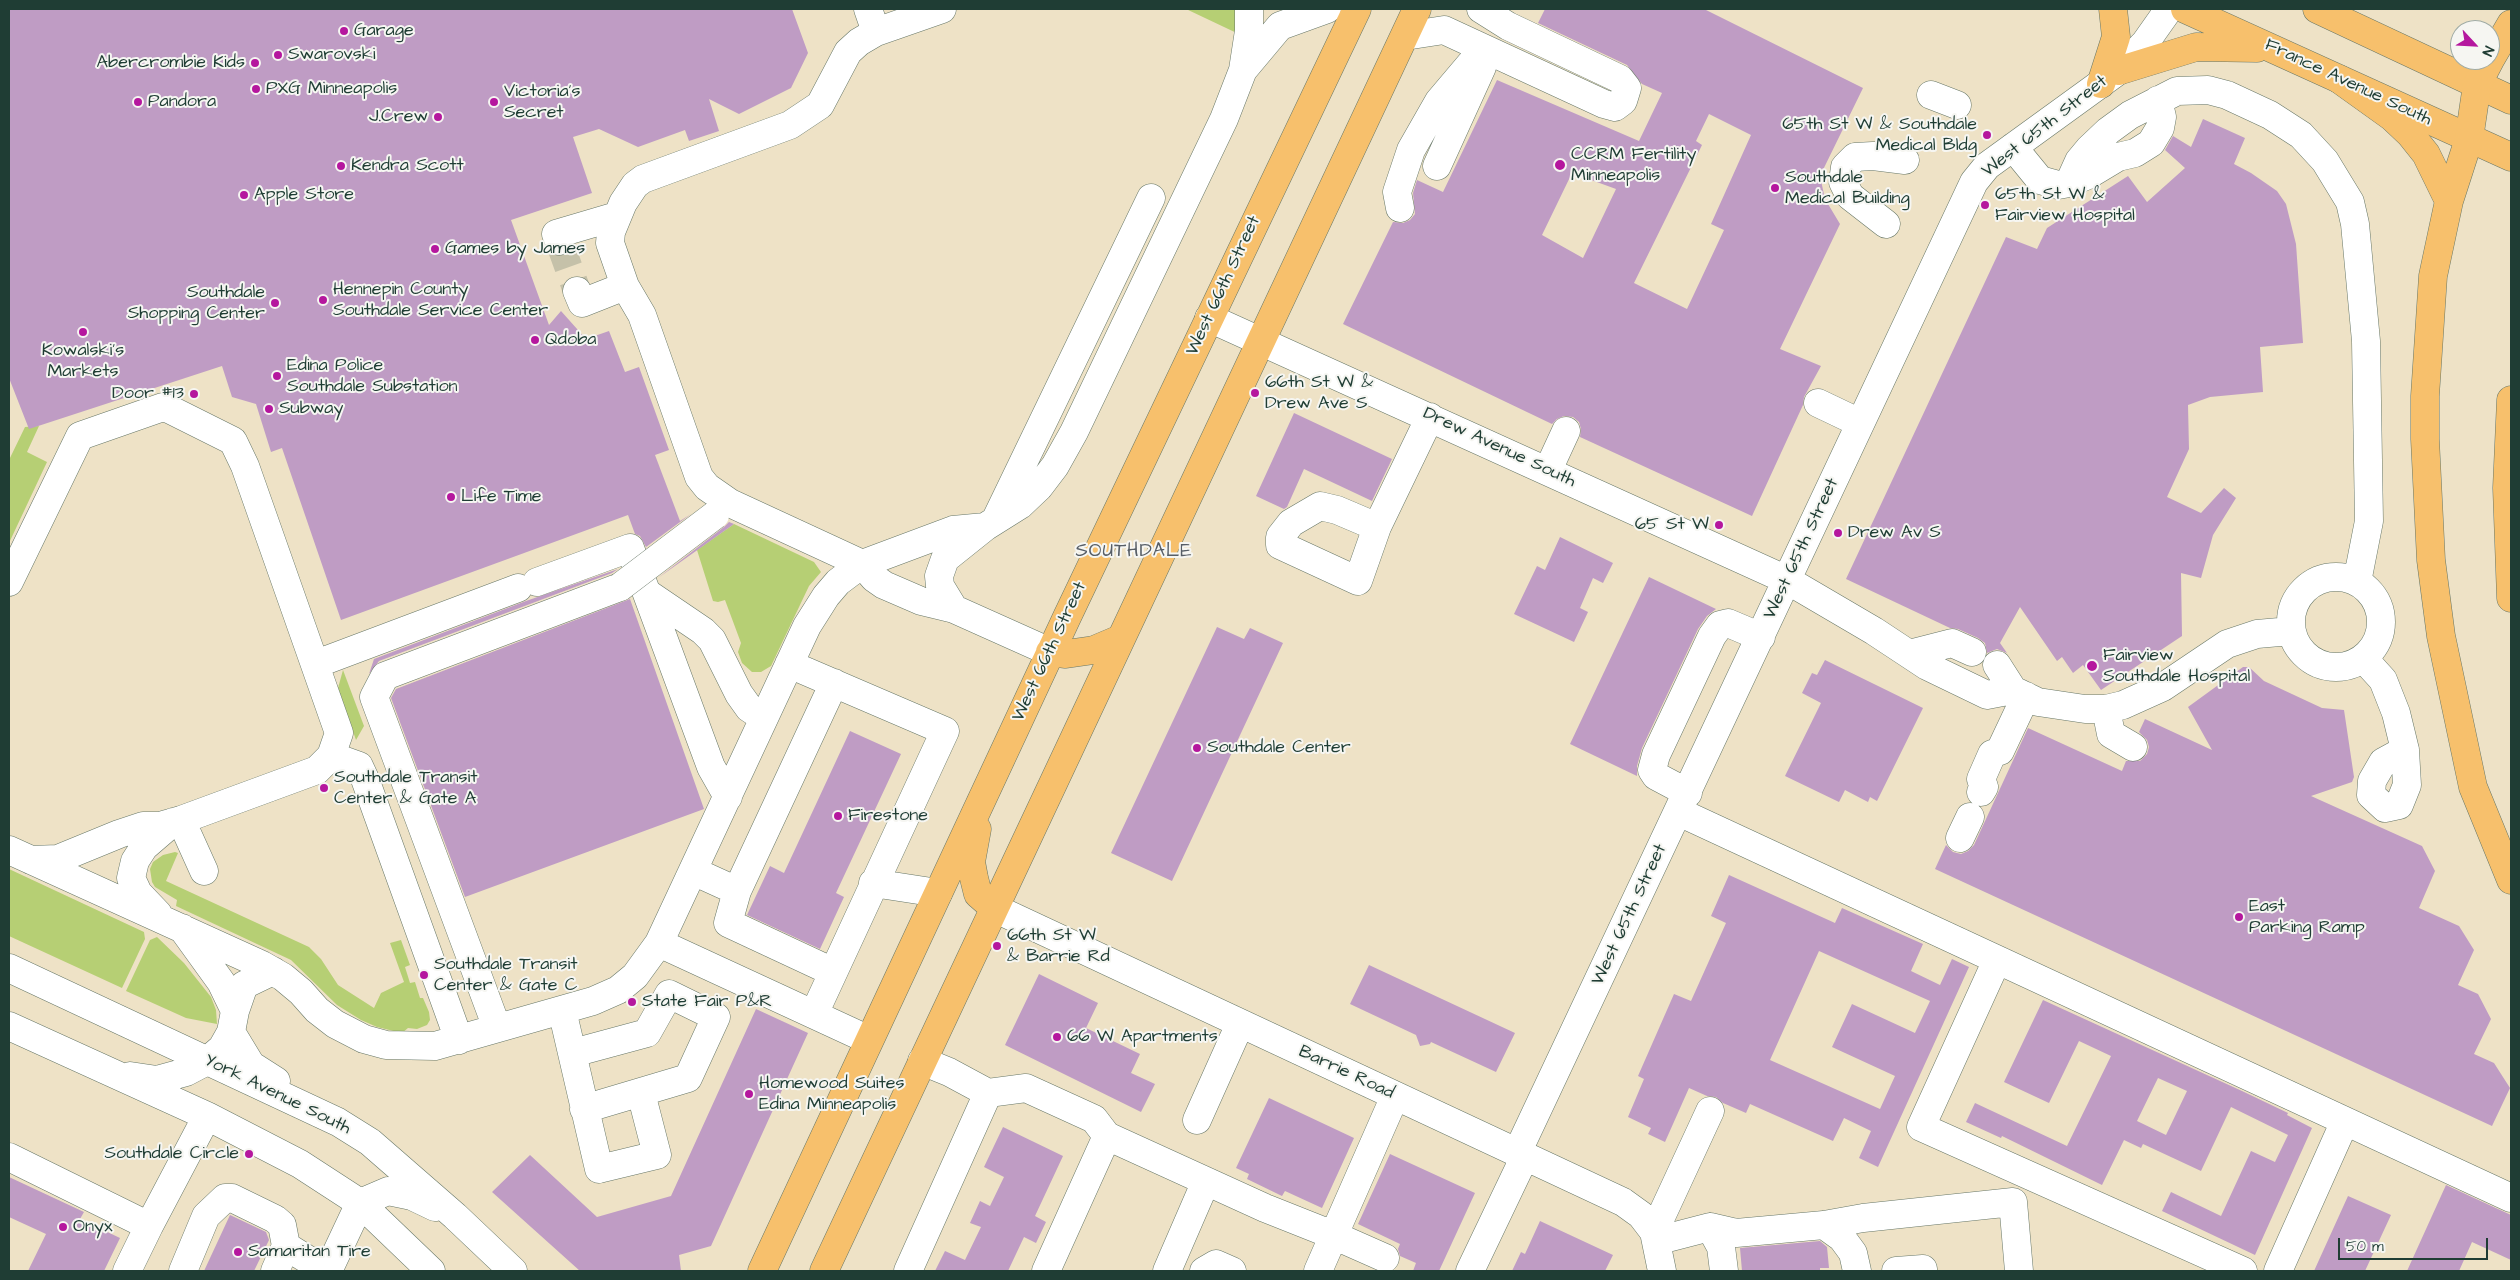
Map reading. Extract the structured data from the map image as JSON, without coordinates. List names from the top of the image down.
{
  "streets": {
    "main road": ["France Avenue South", "West 66th Street"],
    "street": [
      "West 65th Street",
      "Drew Avenue South",
      "Barrie Road",
      "York Avenue South"
    ]
  },
  "crossings": [
    ["West 65th Street", "Drew Avenue South"],
    ["West 65th Street", "Barrie Road"],
    ["West 66th Street", "Drew Avenue South"]
  ],
  "districts": ["SOUTHDALE"],
  "places": [
    "Garage",
    "Swarovski",
    "Abercrombie Kids",
    "PXG Minneapolis",
    "Pandora",
    "Victoria's Secret",
    "J.Crew",
    "65th St W & Southdale Medical Bldg",
    "CCRM Fertility Minneapolis",
    "Kendra Scott",
    "Southdale Medical Building",
    "Apple Store",
    "65th St W & Fairview Hospital",
    "Games by James",
    "Hennepin County Southdale Service Center",
    "Southdale Shopping Center",
    "Kowalski's Markets",
    "Qdoba",
    "Edina Police Southdale Substation",
    "66th St W & Drew Ave S",
    "Door #13",
    "Subway",
    "Life Time",
    "65 St W",
    "Drew Av S",
    "Fairview Southdale Hospital",
    "Southdale Center",
    "Southdale Transit Center & Gate A",
    "Firestone",
    "East Parking Ramp",
    "66th St W & Barrie Rd",
    "Southdale Transit Center & Gate C",
    "State Fair P&R",
    "66 W Apartments",
    "Homewood Suites Edina Minneapolis",
    "Southdale Circle",
    "Onyx",
    "Samaritan Tire"
  ],
  "scale_bar": "50 m",
  "north": "bottom right"
}
